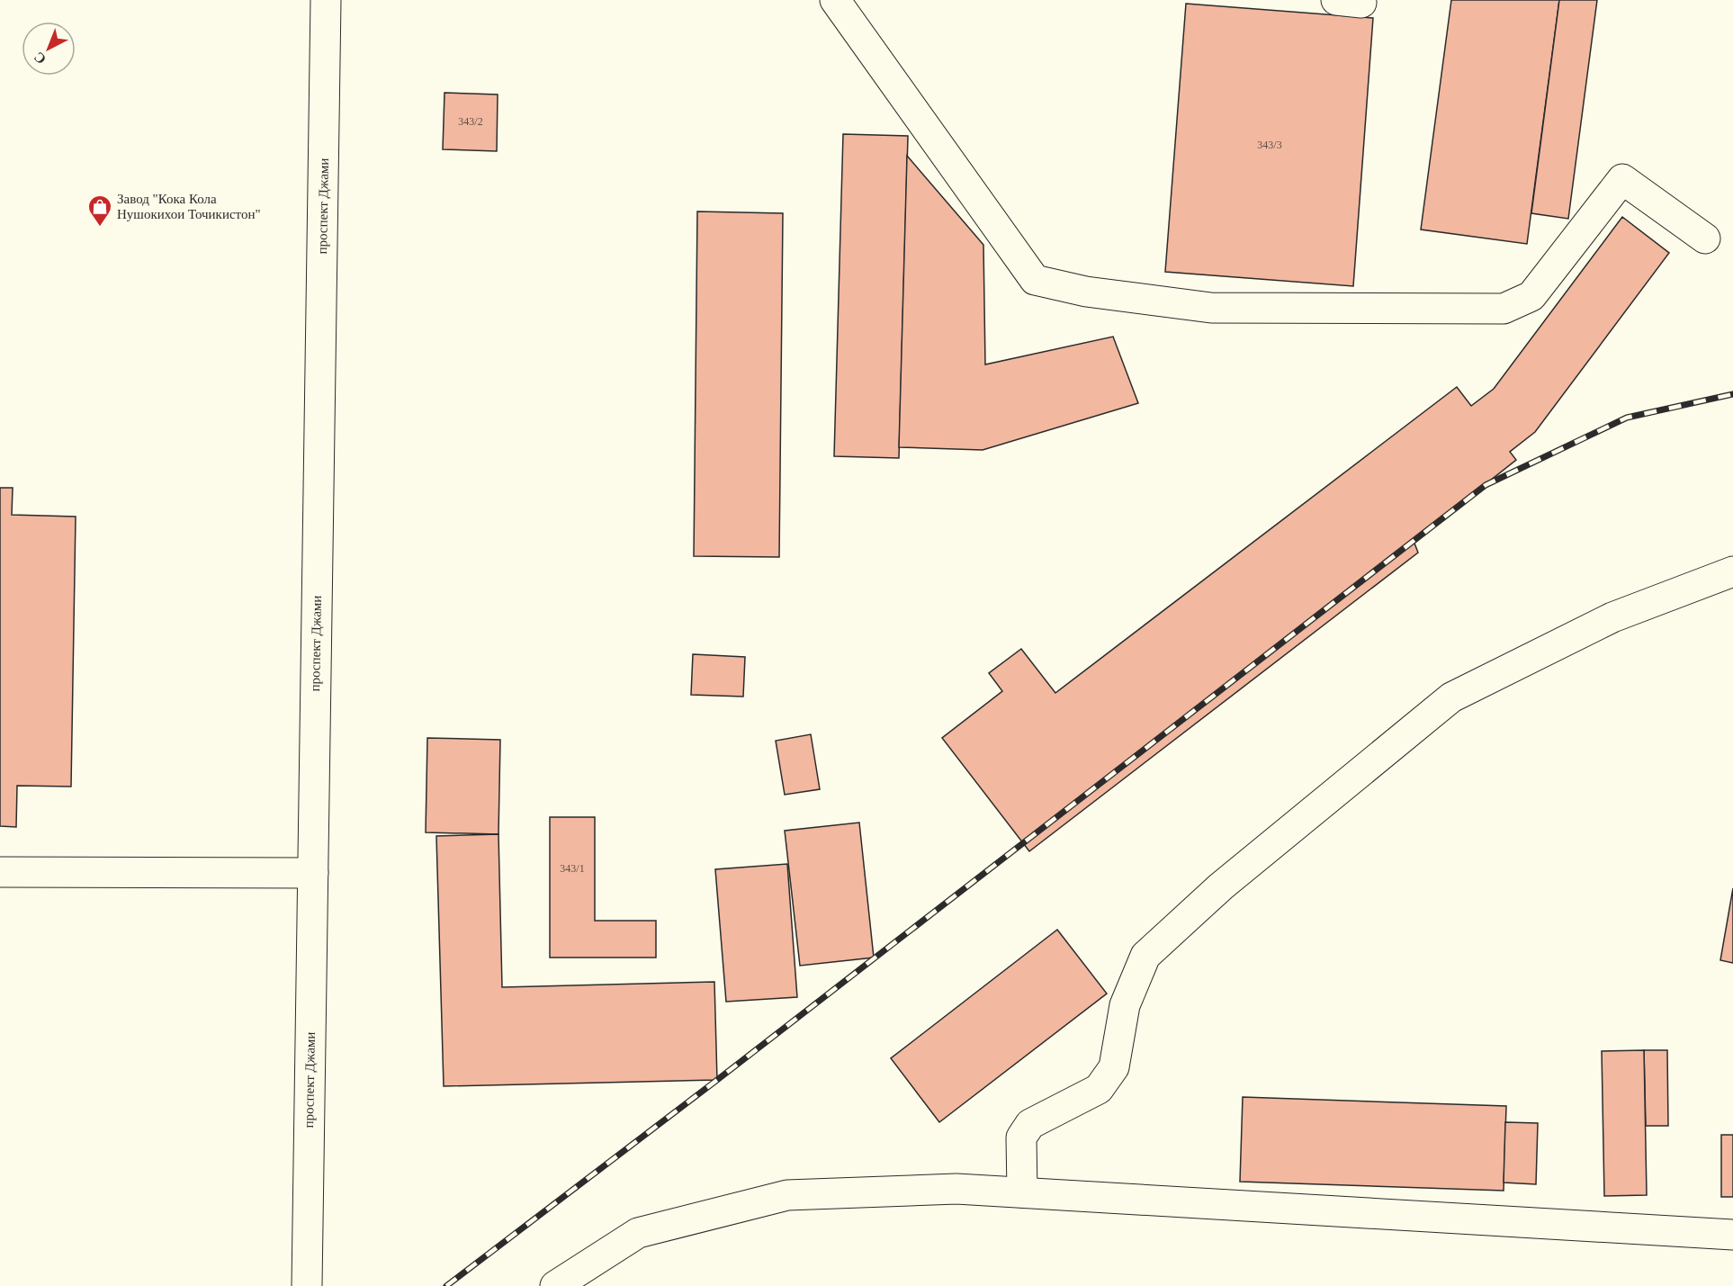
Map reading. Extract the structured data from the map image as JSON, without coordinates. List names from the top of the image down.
{
  "streets": {
    "street": ["проспект Джами"]
  },
  "places": {
    "shop": ["Завод \"Кока Кола Нушокихои Точикистон\""]
  },
  "house_numbers": ["343/2", "343/3", "343/1"],
  "north": "bottom left"
}
